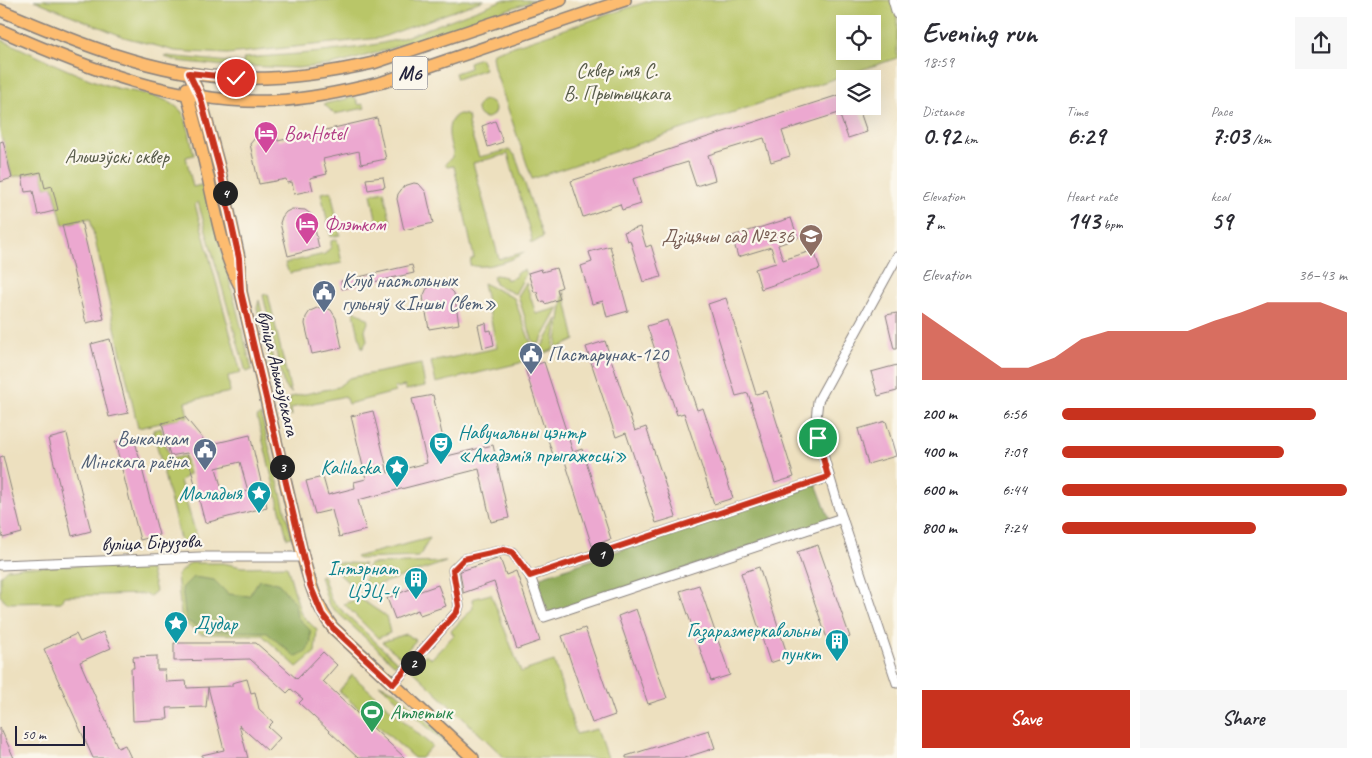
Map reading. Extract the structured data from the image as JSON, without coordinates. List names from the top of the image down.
{
  "streets": {
    "main road": ["М6", "вуліца Альшэўскага"],
    "street": ["вуліца Бірузова"]
  },
  "crossings": [
    ["М6", "вуліца Альшэўскага"],
    ["вуліца Альшэўскага", "вуліца Бірузова"]
  ],
  "parks": ["Сквер імя С. В. Прытыцкага", "Альшэўскі сквер"],
  "places": {
    "hotel": ["BonHotel", "Флэтком"],
    "school or university": ["Дзіцячы сад №236"],
    "public building": ["Клуб настольных гульняў «Іншы Свет»", "Пастарунак-120", "Выканкам Мінскага раёна"],
    "theatre": ["Навучальны цэнтр «Акадэмія прыгажосці»"],
    "place": ["Kalilaska", "Маладыя", "Дудар"],
    "building": ["Інтэрнат ЦЭЦ-4", "Газаразмеркавальны пункт"],
    "sports": ["Атлетык"]
  },
  "scale_bar": "50 m",
  "page": {
    "heading": ["Evening run", "18:59"],
    "stats": [
      ["Distance", "0.92 km"],
      ["Time", "6:29"],
      ["Pace", "7:03 /km"],
      ["Elevation", "7 m"],
      ["Heart rate", "143 bpm"],
      ["kcal", "59"]
    ],
    "pins": [
      "4",
      "3",
      "1",
      "2"
    ],
    "chart": ["Elevation", "36–43 m"],
    "list": [
      {
        "name": "200 m",
        "note": "6:56"
      },
      {
        "name": "400 m",
        "note": "7:09"
      },
      {
        "name": "600 m",
        "note": "6:44"
      },
      {
        "name": "800 m",
        "note": "7:24"
      }
    ],
    "buttons": ["Save", "Share"],
    "scale": "50 m"
  }
}
